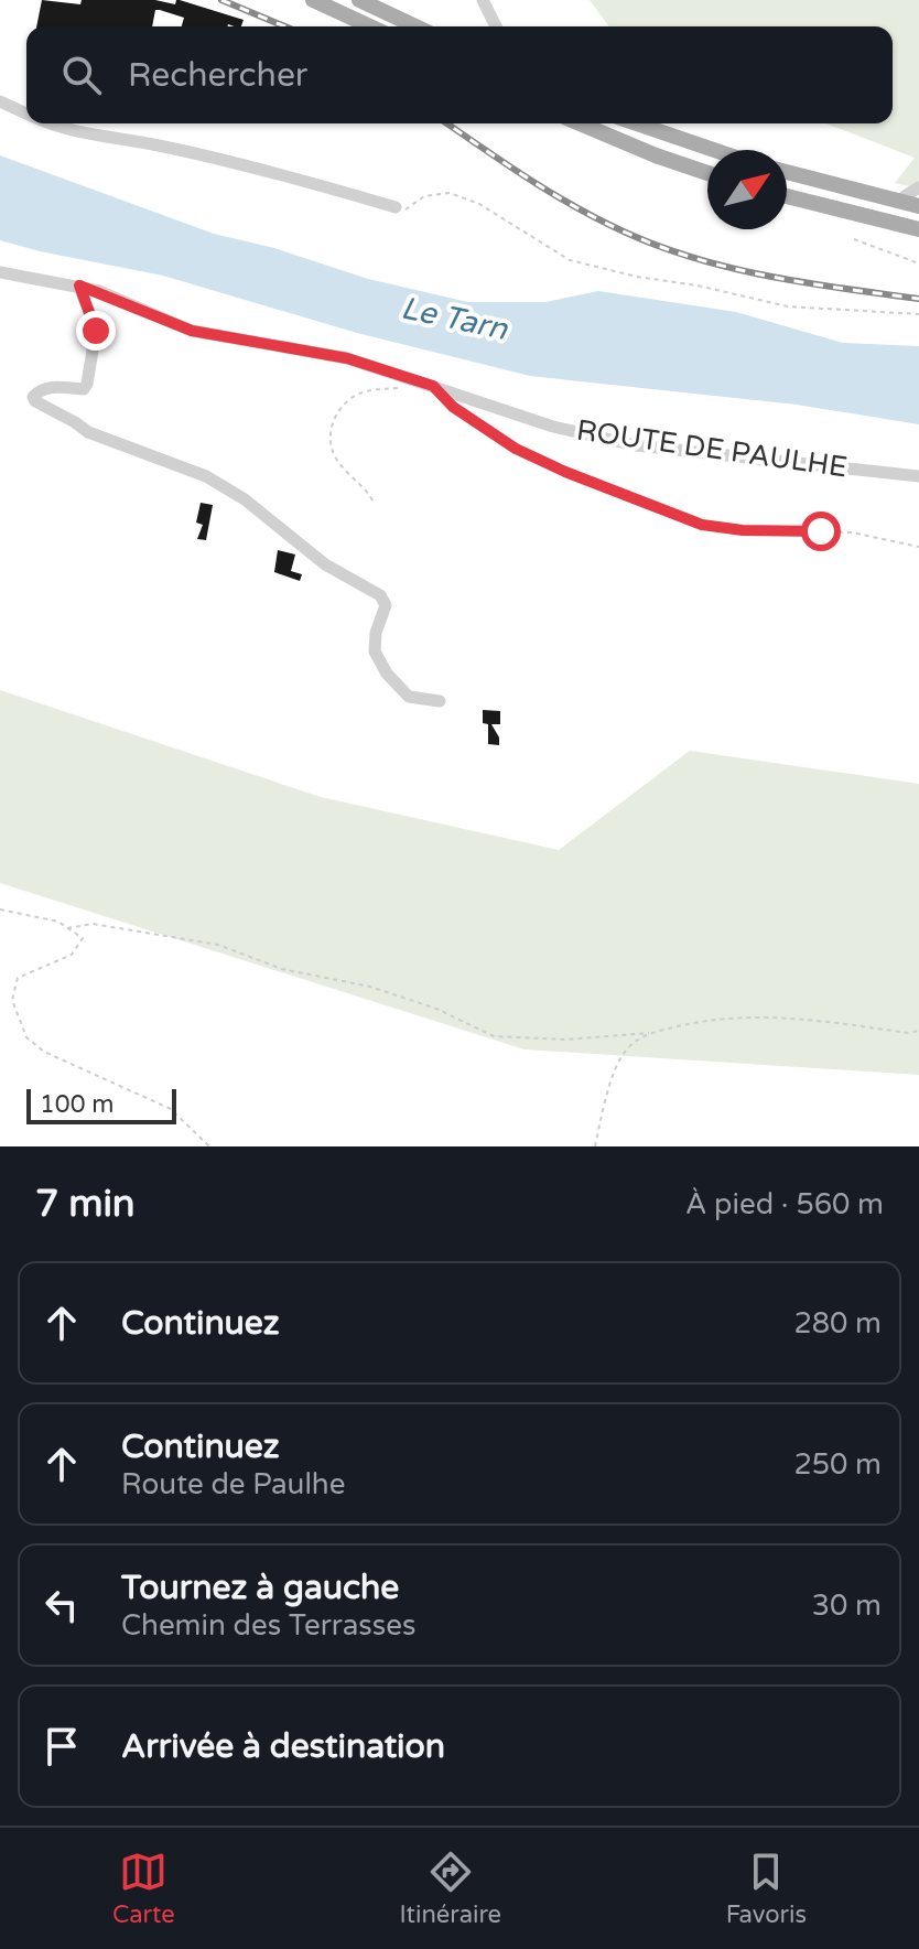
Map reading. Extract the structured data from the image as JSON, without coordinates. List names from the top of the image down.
{
  "streets": {
    "street": ["ROUTE DE PAULHE"]
  },
  "water": ["Le Tarn"],
  "scale_bar": "100 m",
  "north": "top right",
  "page": {
    "search": "Rechercher",
    "scale": "100 m",
    "heading": ["7 min", "À pied · 560 m"],
    "list": [
      ["Continuez", "280 m"],
      ["Continuez", "Route de Paulhe", "250 m"],
      ["Tournez à gauche", "Chemin des Terrasses", "30 m"],
      "Arrivée à destination"
    ],
    "nav": ["Carte", "Itinéraire", "Favoris"]
  }
}
